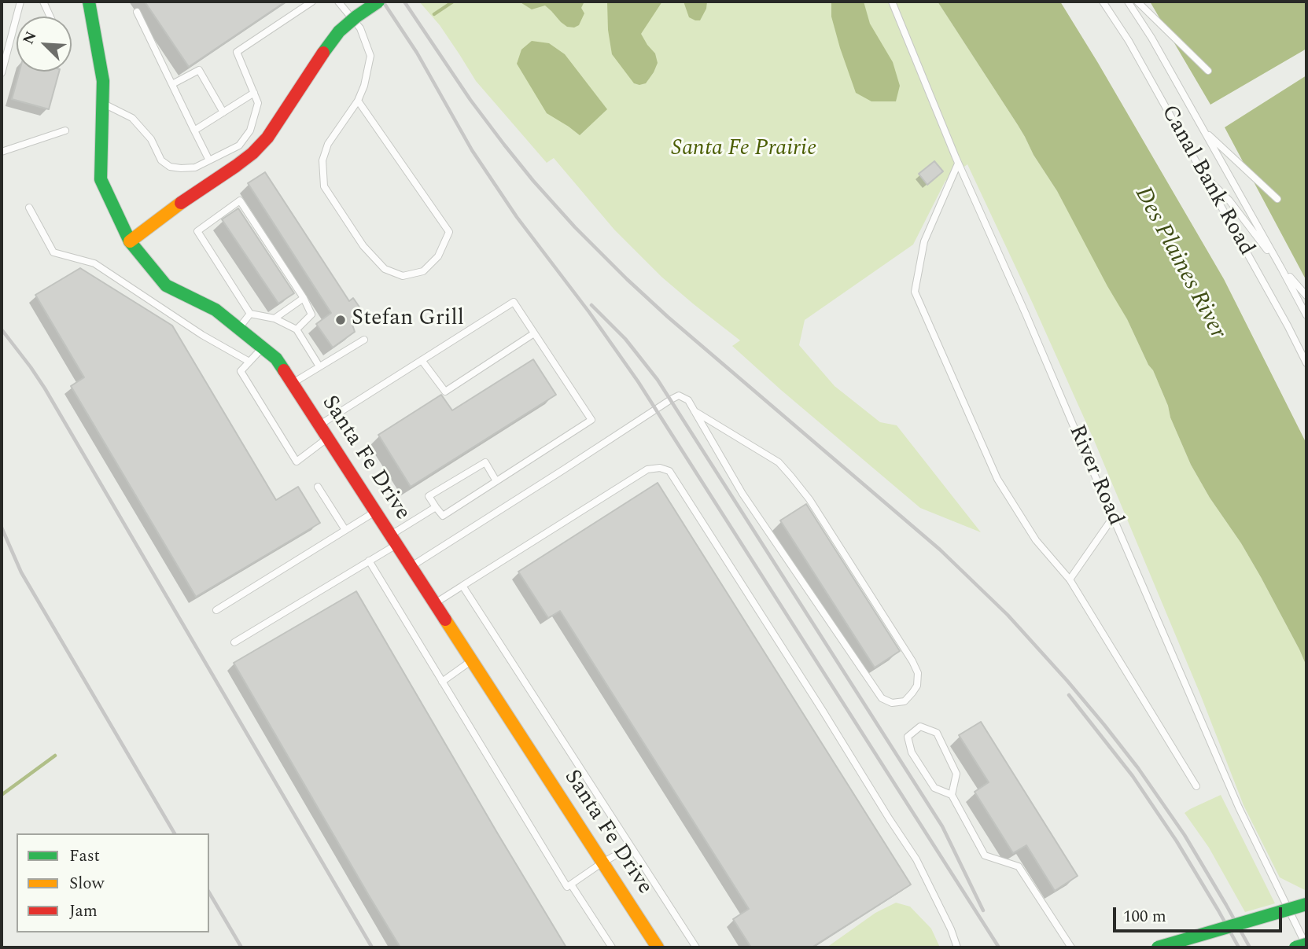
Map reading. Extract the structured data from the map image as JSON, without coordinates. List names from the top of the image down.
{
  "streets": {
    "main road": ["Santa Fe Drive"],
    "lane": ["Canal Bank Road", "River Road"]
  },
  "water": ["Des Plaines River"],
  "parks": ["Santa Fe Prairie"],
  "places": ["Stefan Grill"],
  "legend": ["Fast", "Slow", "Jam"],
  "scale_bar": "100 m",
  "north": "top left"
}
